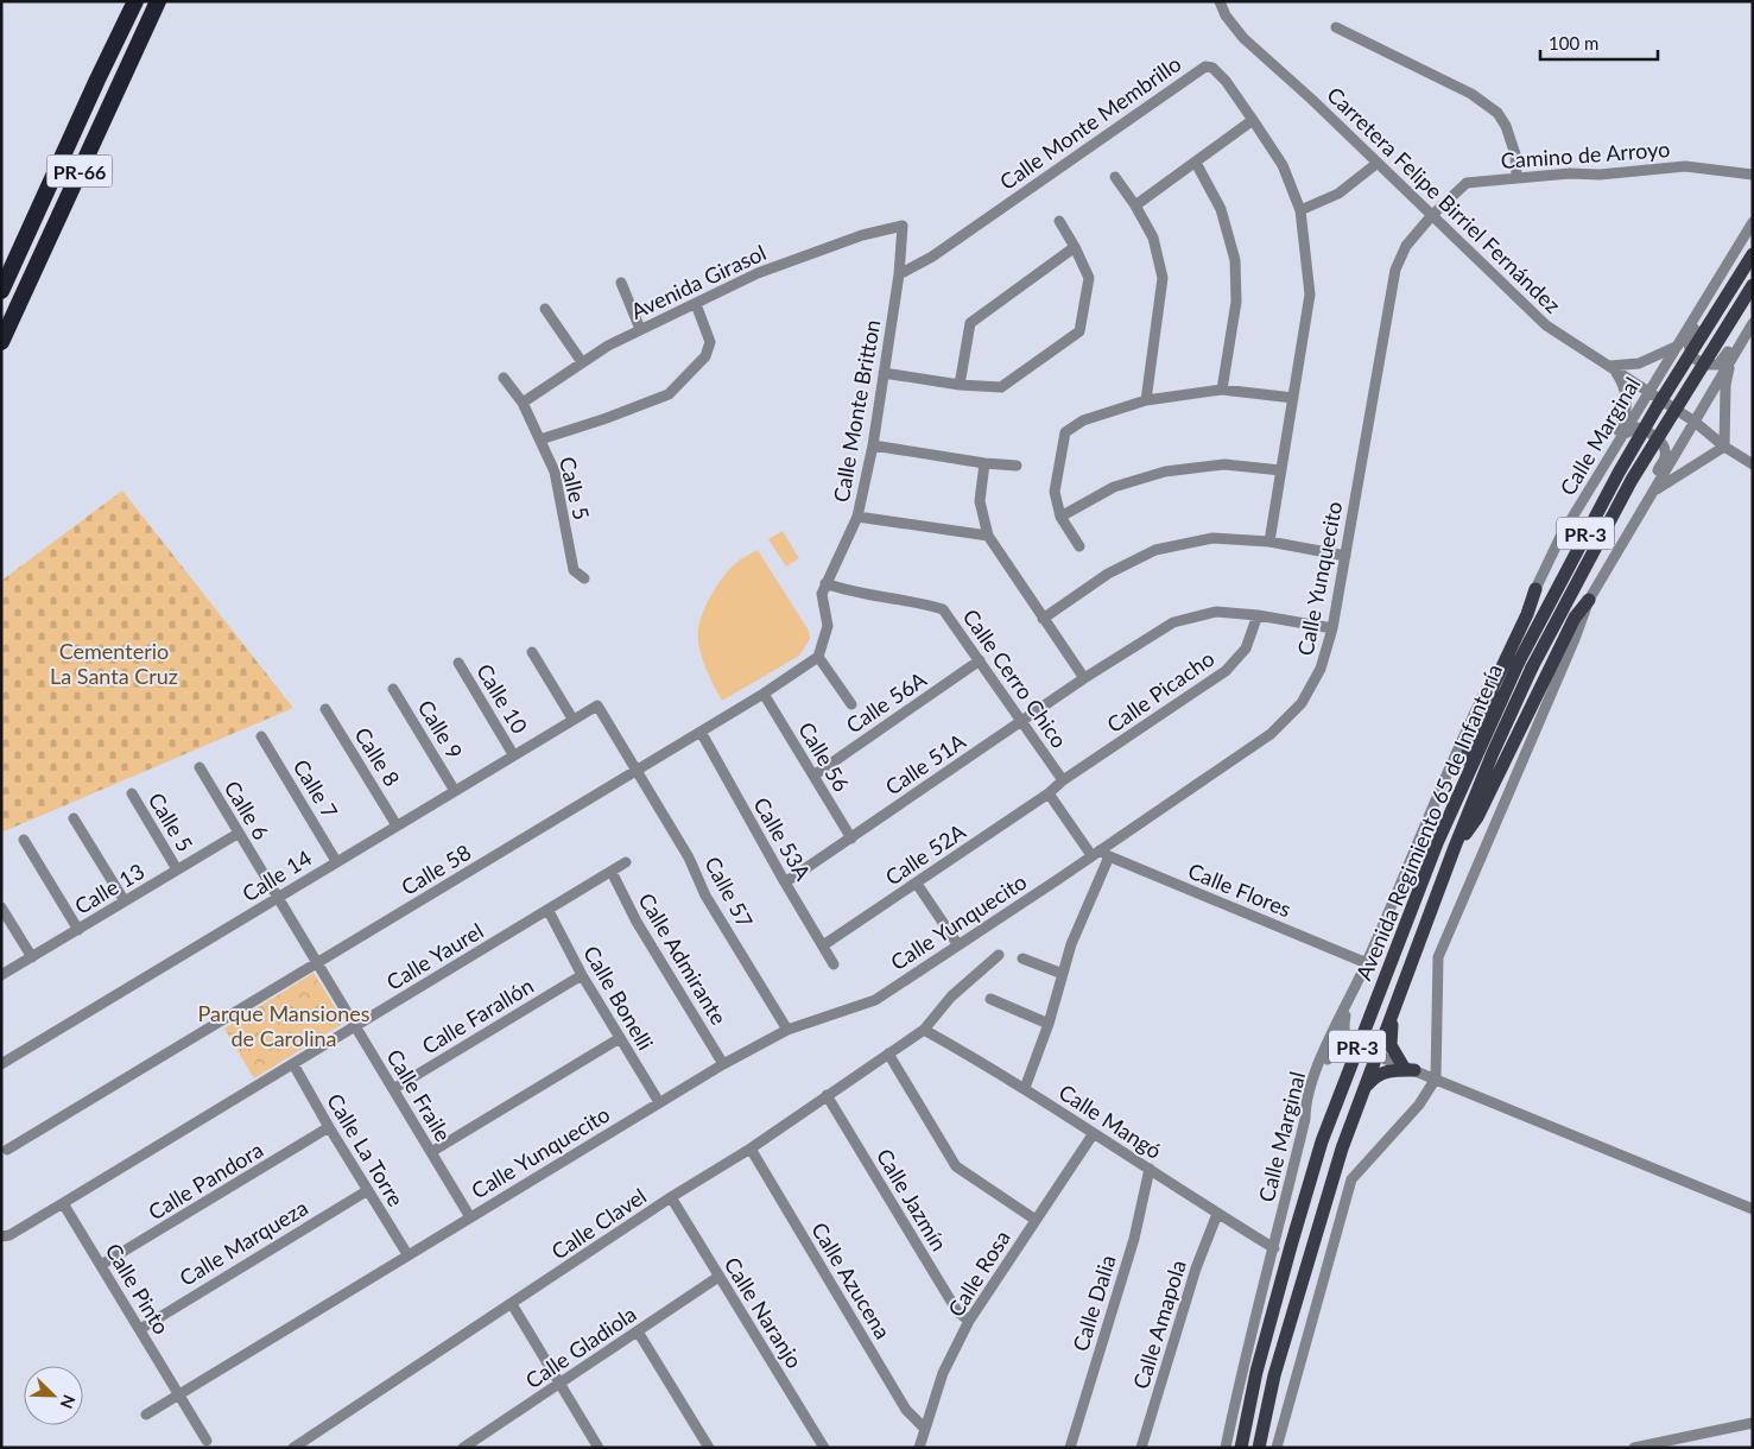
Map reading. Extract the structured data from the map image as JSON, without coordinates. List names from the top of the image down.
{
  "streets": {
    "highway": ["PR-66"],
    "main road": ["PR-3", "Avenida Regimiento 65 de Infantería"],
    "street": [
      "Calle Monte Membrillo",
      "Camino de Arroyo",
      "Carretera Felipe Birriel Fernández",
      "Avenida Girasol",
      "Calle Monte Britton",
      "Calle Marginal",
      "Calle 5",
      "Calle Yunquecito",
      "Calle Cerro Chico",
      "Calle Picacho",
      "Calle 10",
      "Calle 56A",
      "Calle 9",
      "Calle 8",
      "Calle 56",
      "Calle 51A",
      "Calle 7",
      "Calle 6",
      "Calle 53A",
      "Calle 52A",
      "Calle 58",
      "Calle 14",
      "Calle 13",
      "Calle Flores",
      "Calle 57",
      "Calle Yaurel",
      "Calle Admirante",
      "Calle Bonelli",
      "Calle Farallón",
      "Calle Fraile",
      "Calle Mangó",
      "Calle La Torre",
      "Calle Pandora",
      "Calle Jazmín",
      "Calle Clavel",
      "Calle Marqueza",
      "Calle Rosa",
      "Calle Azucena",
      "Calle Pinto",
      "Calle Dalia",
      "Calle Naranjo",
      "Calle Amapola",
      "Calle Gladiola"
    ]
  },
  "crossings": [
    ["Calle Monte Membrillo", "Calle Monte Britton"],
    ["Camino de Arroyo", "Carretera Felipe Birriel Fernández"],
    ["Camino de Arroyo", "Calle Yunquecito"],
    ["Carretera Felipe Birriel Fernández", "Calle Marginal"],
    ["Carretera Felipe Birriel Fernández", "Calle Yunquecito"],
    ["Avenida Girasol", "Calle Monte Britton"],
    ["Avenida Girasol", "Calle 5"],
    ["Calle Monte Britton", "Calle Cerro Chico"],
    ["Calle Marginal", "Calle Flores"],
    ["Calle Marginal", "Calle Mangó"],
    ["Calle 5", "Calle 13"],
    ["Calle Yunquecito", "Calle 51A"],
    ["Calle Yunquecito", "Calle Flores"],
    ["Calle Yunquecito", "Calle 57"],
    ["Calle Yunquecito", "Calle Admirante"],
    ["Calle Yunquecito", "Calle Bonelli"],
    ["Calle Yunquecito", "Calle Fraile"],
    ["Calle Yunquecito", "Calle La Torre"],
    ["Calle Yunquecito", "Calle Pinto"],
    ["Calle Cerro Chico", "Calle Picacho"],
    ["Calle Cerro Chico", "Calle 56A"],
    ["Calle Cerro Chico", "Calle 51A"],
    ["Calle Picacho", "Calle 51A"],
    ["Calle Picacho", "Calle 52A"],
    ["Calle 10", "Calle 14"],
    ["Calle 56A", "Calle 56"],
    ["Calle 9", "Calle 14"],
    ["Calle 8", "Calle 14"],
    ["Calle 56", "Calle 51A"],
    ["Calle 56", "Calle 58"],
    ["Calle 51A", "Calle 53A"],
    ["Calle 7", "Calle 14"],
    ["Calle 6", "Calle 58"],
    ["Calle 6", "Calle 14"],
    ["Calle 6", "Calle 13"],
    ["Calle 6", "Calle Fraile"],
    ["Calle 53A", "Calle 52A"],
    ["Calle 53A", "Calle 58"],
    ["Calle 58", "Calle 57"],
    ["Calle 58", "Calle Fraile"],
    ["Calle 14", "Calle 57"],
    ["Calle Yaurel", "Calle Admirante"],
    ["Calle Yaurel", "Calle Bonelli"],
    ["Calle Yaurel", "Calle Fraile"],
    ["Calle Yaurel", "Calle La Torre"],
    ["Calle Yaurel", "Calle Pinto"],
    ["Calle Bonelli", "Calle Farallón"],
    ["Calle Farallón", "Calle Fraile"],
    ["Calle Mangó", "Calle Clavel"],
    ["Calle Mangó", "Calle Rosa"],
    ["Calle Mangó", "Calle Dalia"],
    ["Calle Mangó", "Calle Amapola"],
    ["Calle La Torre", "Calle Pandora"],
    ["Calle La Torre", "Calle Marqueza"],
    ["Calle Pandora", "Calle Pinto"],
    ["Calle Jazmín", "Calle Clavel"],
    ["Calle Jazmín", "Calle Rosa"],
    ["Calle Clavel", "Calle Azucena"],
    ["Calle Clavel", "Calle Naranjo"],
    ["Calle Marqueza", "Calle Pinto"],
    ["Calle Rosa", "Calle Azucena"],
    ["Calle Naranjo", "Calle Gladiola"]
  ],
  "parks": ["Cementerio La Santa Cruz", "Parque Mansiones de Carolina"],
  "scale_bar": "100 m",
  "north": "bottom right"
}
